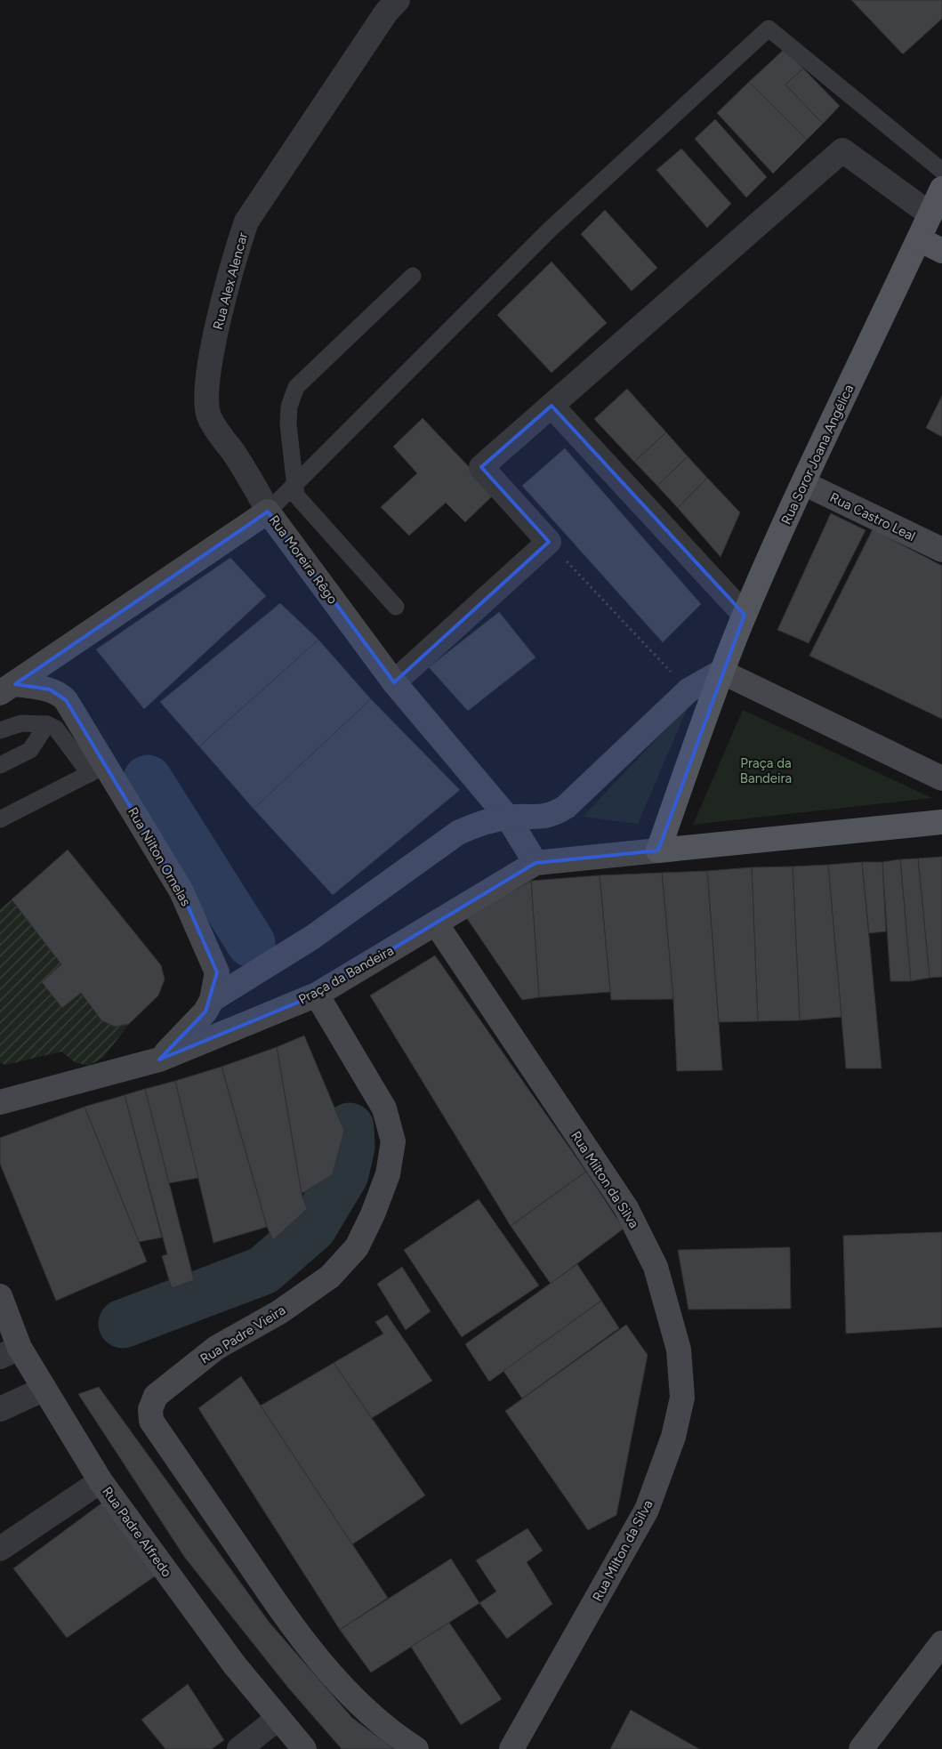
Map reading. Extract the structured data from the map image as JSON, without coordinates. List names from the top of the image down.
{
  "streets": {
    "main road": ["Rua Soror Joana Angélica", "Praça da Bandeira"],
    "street": [
      "Rua Alex Alencar",
      "Rua Castro Leal",
      "Rua Moreira Rêgo",
      "Rua Nilton Ornelas",
      "Rua Milton da Silva",
      "Rua Padre Vieira",
      "Rua Padre Alfredo"
    ]
  },
  "crossings": [
    ["Rua Alex Alencar", "Rua Moreira Rêgo"],
    ["Rua Soror Joana Angélica", "Rua Castro Leal"],
    ["Rua Moreira Rêgo", "Rua Nilton Ornelas"],
    ["Rua Moreira Rêgo", "Praça da Bandeira"],
    ["Rua Nilton Ornelas", "Praça da Bandeira"],
    ["Praça da Bandeira", "Rua Milton da Silva"],
    ["Praça da Bandeira", "Rua Padre Vieira"]
  ],
  "parks": ["Praça da Bandeira"]
}
